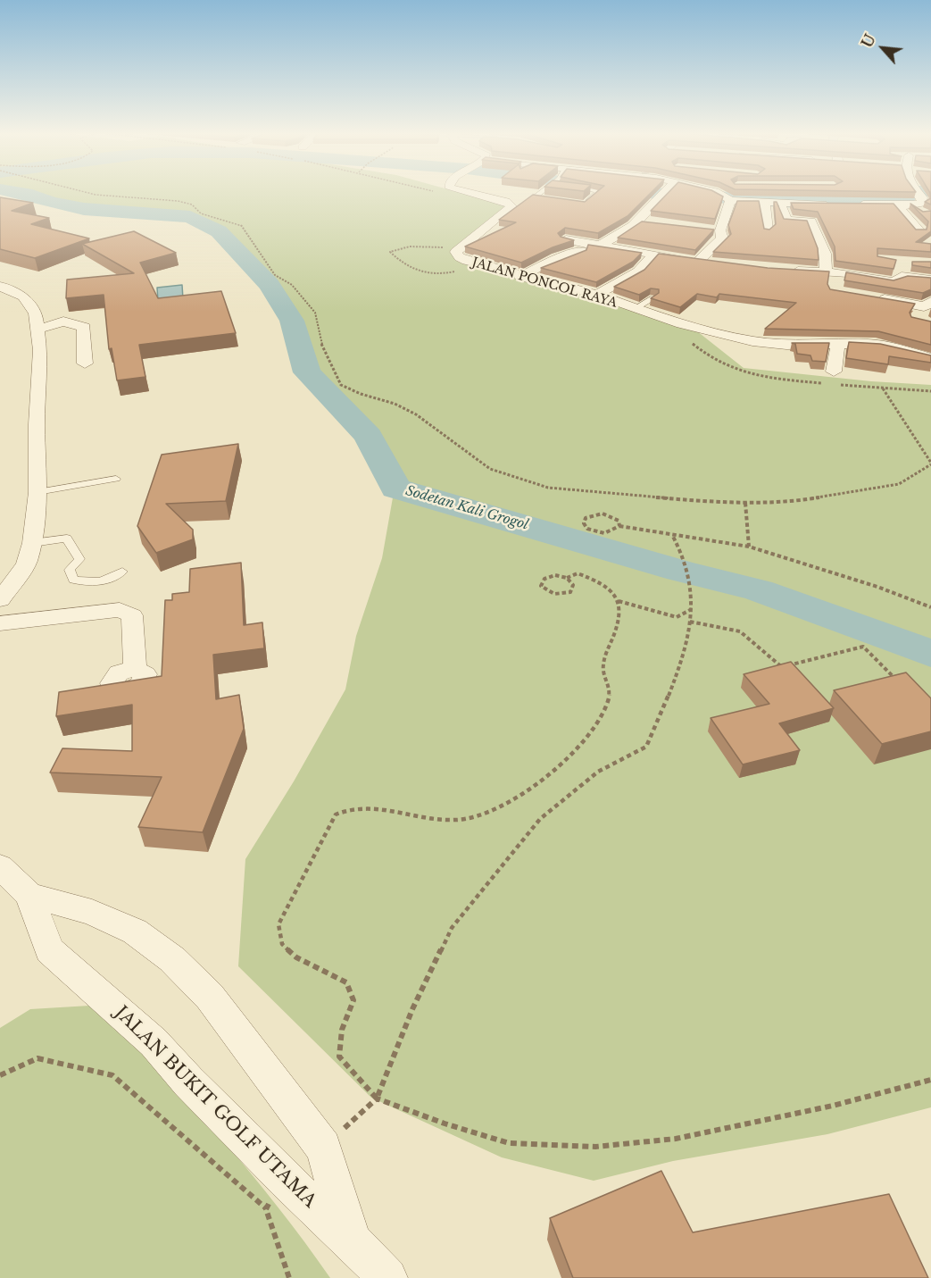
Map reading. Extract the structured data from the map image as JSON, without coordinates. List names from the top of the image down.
{
  "streets": {
    "street": ["JALAN PONCOL RAYA", "JALAN BUKIT GOLF UTAMA"]
  },
  "water": ["Sodetan Kali Grogol"],
  "north": "top left"
}
